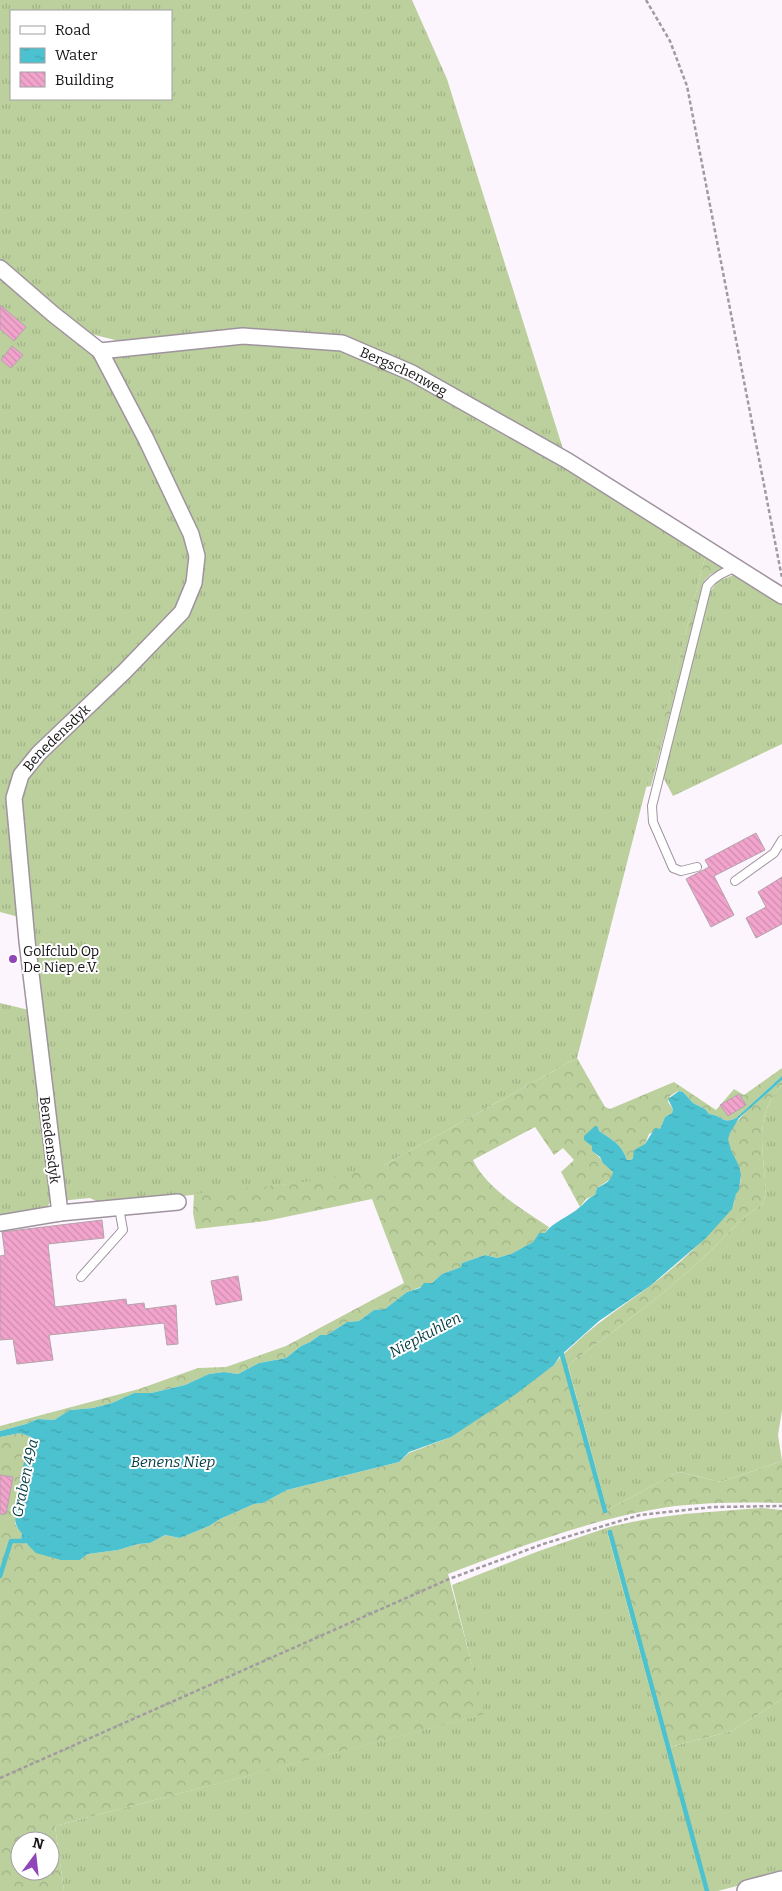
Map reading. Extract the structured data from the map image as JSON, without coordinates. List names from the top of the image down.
{
  "streets": {
    "street": ["Bergschenweg", "Benedensdyk"]
  },
  "crossings": [
    ["Bergschenweg", "Benedensdyk"]
  ],
  "water": ["Niepkuhlen", "Benens Niep", "Graben 49a"],
  "places": ["Golfclub Op De Niep e.V."],
  "legend": ["Road", "Water", "Building"],
  "north": "top"
}
